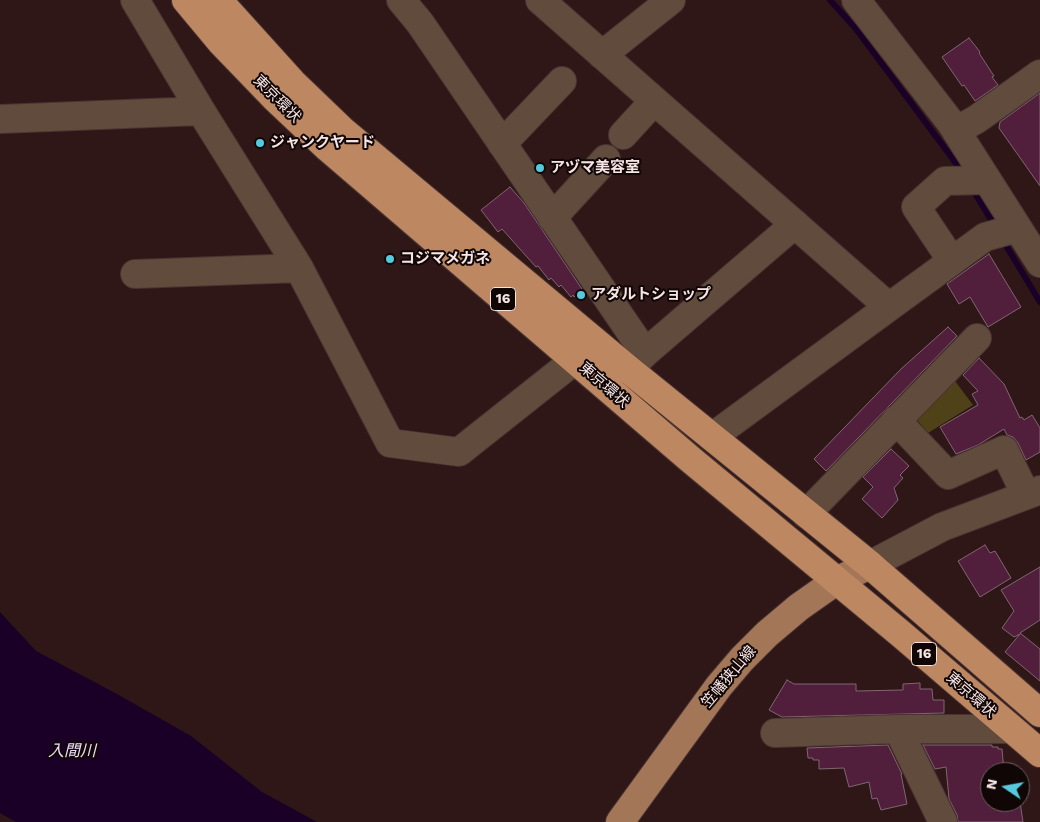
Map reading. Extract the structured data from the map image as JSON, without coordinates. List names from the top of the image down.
{
  "streets": {
    "highway": ["東京環状", "16"],
    "main road": ["笠幡狭山線"]
  },
  "crossings": [
    ["東京環状", "笠幡狭山線"]
  ],
  "water": ["入間川"],
  "places": [
    "ジャンクヤード",
    "アヅマ美容室",
    "コジマメガネ",
    "アダルトショップ"
  ],
  "north": "left"
}
